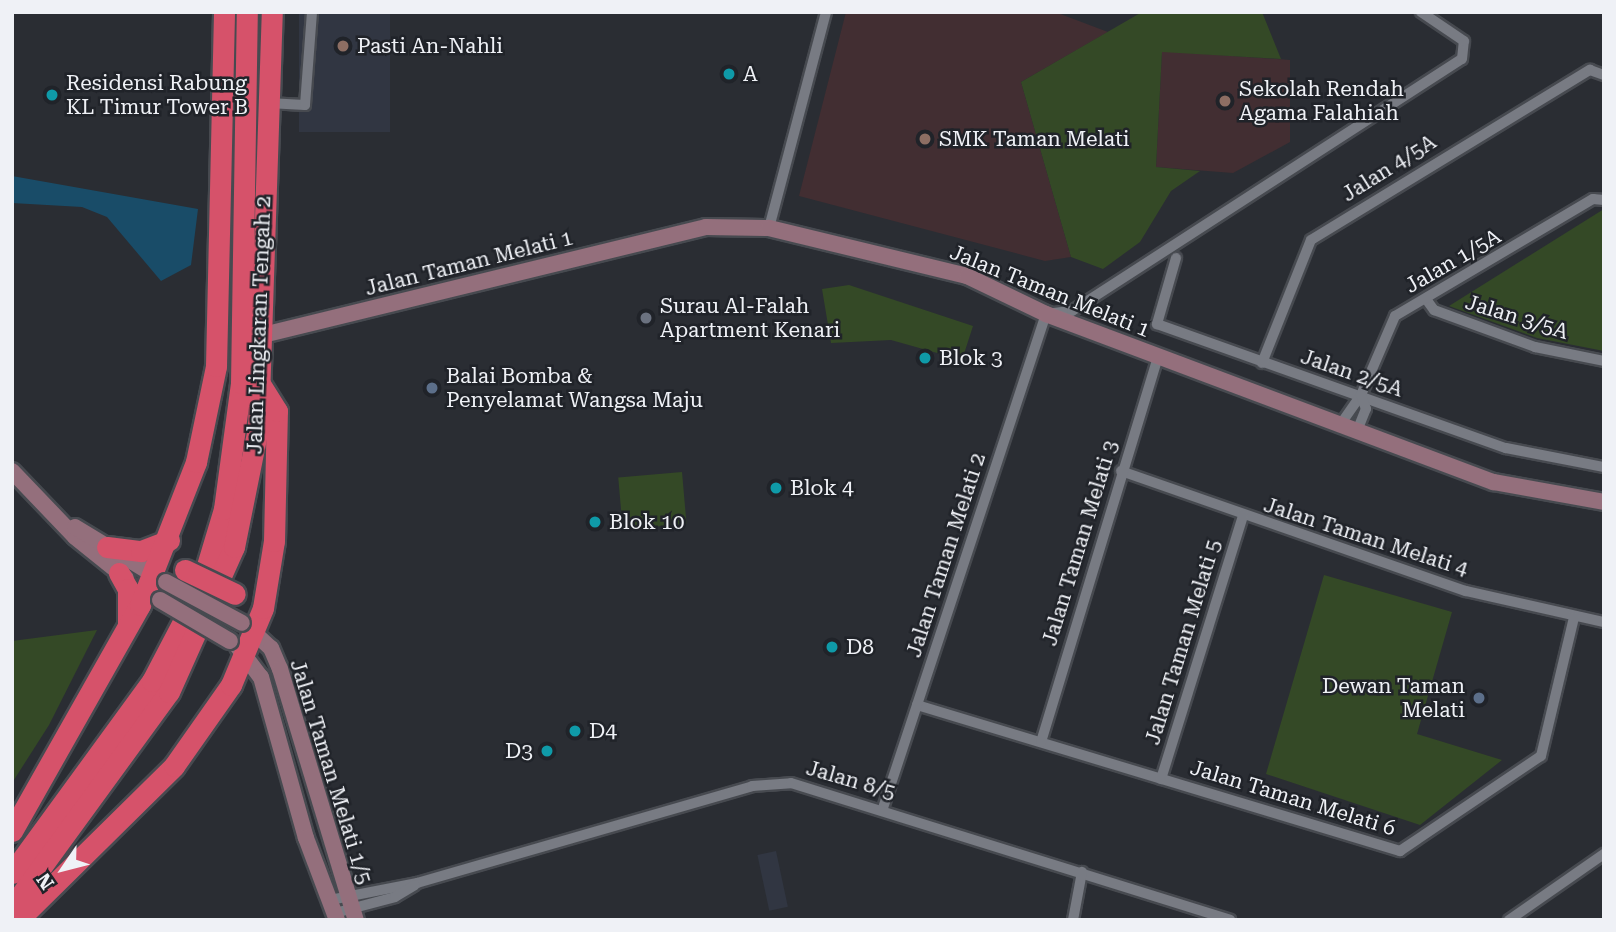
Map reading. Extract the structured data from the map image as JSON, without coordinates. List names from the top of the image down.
{
  "streets": {
    "highway": ["Jalan Lingkaran Tengah 2"],
    "street": [
      "Jalan 4/5A",
      "Jalan 1/5A",
      "Jalan Taman Melati 1",
      "Jalan 3/5A",
      "Jalan 2/5A",
      "Jalan Taman Melati 4",
      "Jalan Taman Melati 3",
      "Jalan Taman Melati 2",
      "Jalan Taman Melati 5",
      "Jalan Taman Melati 1/5",
      "Jalan 8/5",
      "Jalan Taman Melati 6"
    ]
  },
  "crossings": [
    ["Jalan 4/5A", "Jalan 2/5A"],
    ["Jalan 1/5A", "Jalan Taman Melati 1"],
    ["Jalan 1/5A", "Jalan 3/5A"],
    ["Jalan 1/5A", "Jalan 2/5A"],
    ["Jalan Taman Melati 1", "Jalan Lingkaran Tengah 2"],
    ["Jalan Taman Melati 1", "Jalan Taman Melati 3"],
    ["Jalan Taman Melati 1", "Jalan Taman Melati 2"],
    ["Jalan Taman Melati 4", "Jalan Taman Melati 3"],
    ["Jalan Taman Melati 4", "Jalan Taman Melati 5"],
    ["Jalan Taman Melati 4", "Jalan Taman Melati 6"],
    ["Jalan Taman Melati 3", "Jalan Taman Melati 6"],
    ["Jalan Taman Melati 2", "Jalan 8/5"],
    ["Jalan Taman Melati 2", "Jalan Taman Melati 6"],
    ["Jalan Taman Melati 5", "Jalan Taman Melati 6"],
    ["Jalan Taman Melati 1/5", "Jalan 8/5"]
  ],
  "places": [
    "Pasti An-Nahli",
    "A",
    "Residensi Rabung KL Timur Tower B",
    "Sekolah Rendah Agama Falahiah",
    "SMK Taman Melati",
    "Surau Al-Falah Apartment Kenari",
    "Blok 3",
    "Balai Bomba & Penyelamat Wangsa Maju",
    "Blok 4",
    "Blok 10",
    "D8",
    "Dewan Taman Melati",
    "D4",
    "D3"
  ],
  "north": "bottom left"
}
